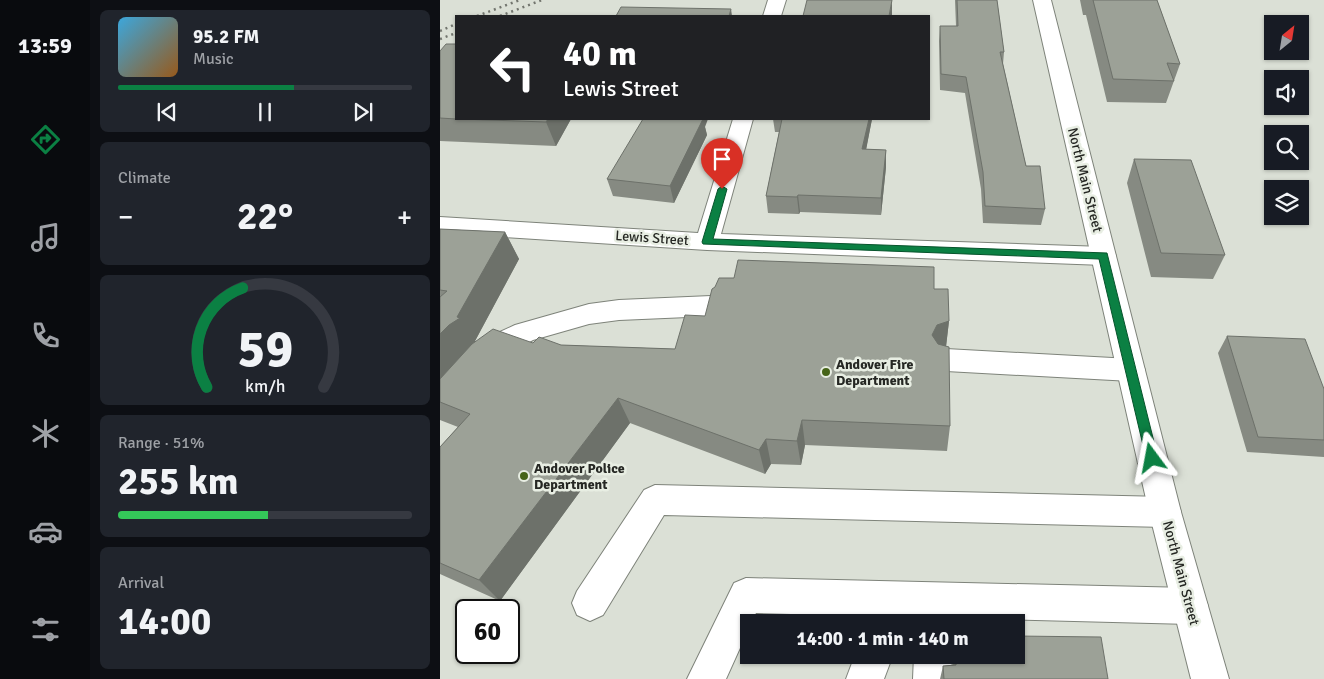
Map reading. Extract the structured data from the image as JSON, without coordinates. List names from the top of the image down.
{
  "streets": {
    "main road": ["North Main Street", "Lewis Street"]
  },
  "crossings": [
    ["North Main Street", "Lewis Street"]
  ],
  "places": ["Andover Fire Department", "Andover Police Department"],
  "north": "top right",
  "page": {
    "tabs": "13:59",
    "turn": ["40 m", "Lewis Street"],
    "song": ["95.2 FM", "Music"],
    "tile": [
      "Climate",
      ["Range · 51%", "255 km"],
      ["Arrival", "14:00"]
    ],
    "heat": ["−", "22°", "+"],
    "limit": "60",
    "trip": "14:00 · 1 min · 140 m",
    "gauge": ["59", "km/h"]
  }
}
